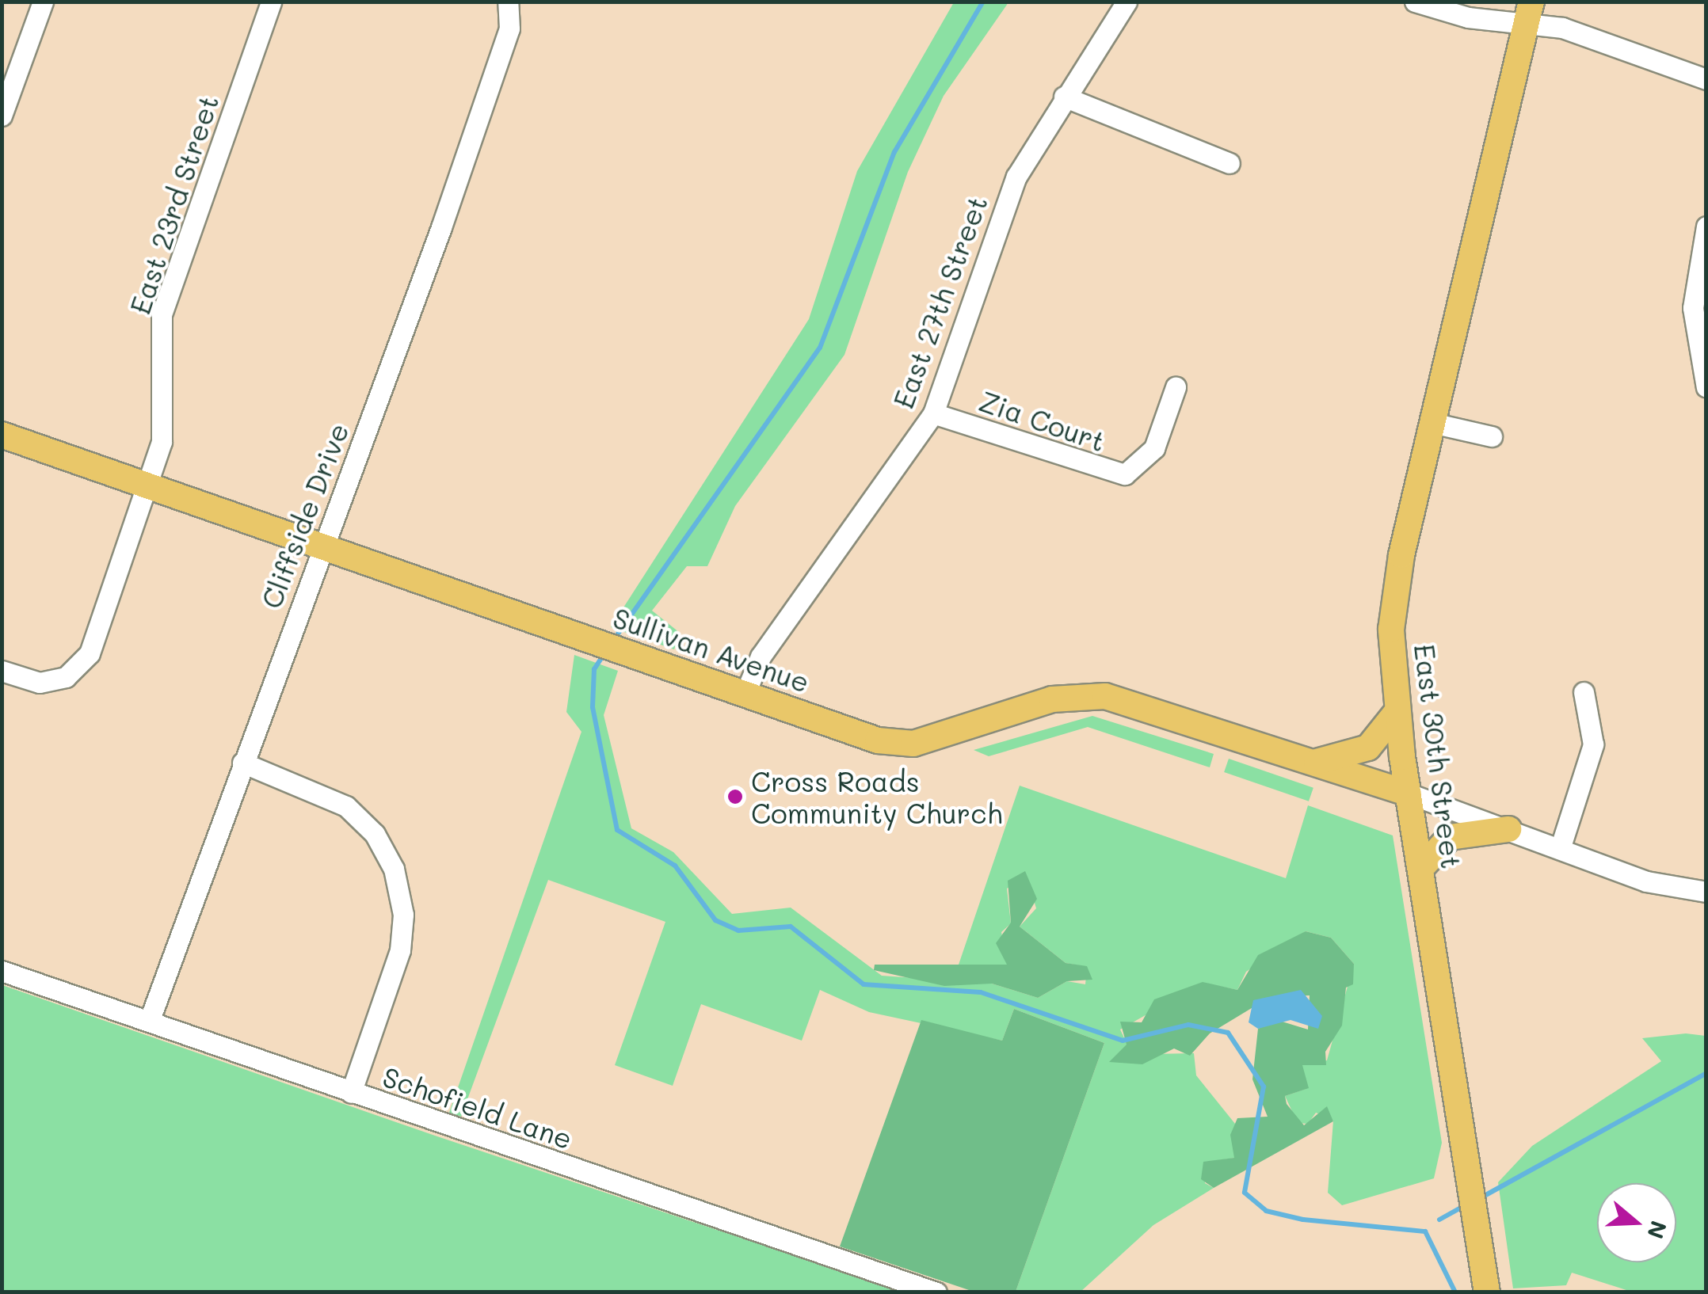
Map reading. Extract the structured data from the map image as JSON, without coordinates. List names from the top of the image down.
{
  "streets": {
    "main road": ["Sullivan Avenue", "East 30th Street"],
    "street": [
      "East 23rd Street",
      "East 27th Street",
      "Zia Court",
      "Cliffside Drive",
      "Schofield Lane"
    ]
  },
  "crossings": [
    ["East 23rd Street", "Sullivan Avenue"],
    ["East 27th Street", "Zia Court"],
    ["East 27th Street", "Sullivan Avenue"],
    ["Cliffside Drive", "Sullivan Avenue"],
    ["Cliffside Drive", "Schofield Lane"],
    ["Sullivan Avenue", "East 30th Street"]
  ],
  "places": ["Cross Roads Community Church"],
  "north": "right"
}
